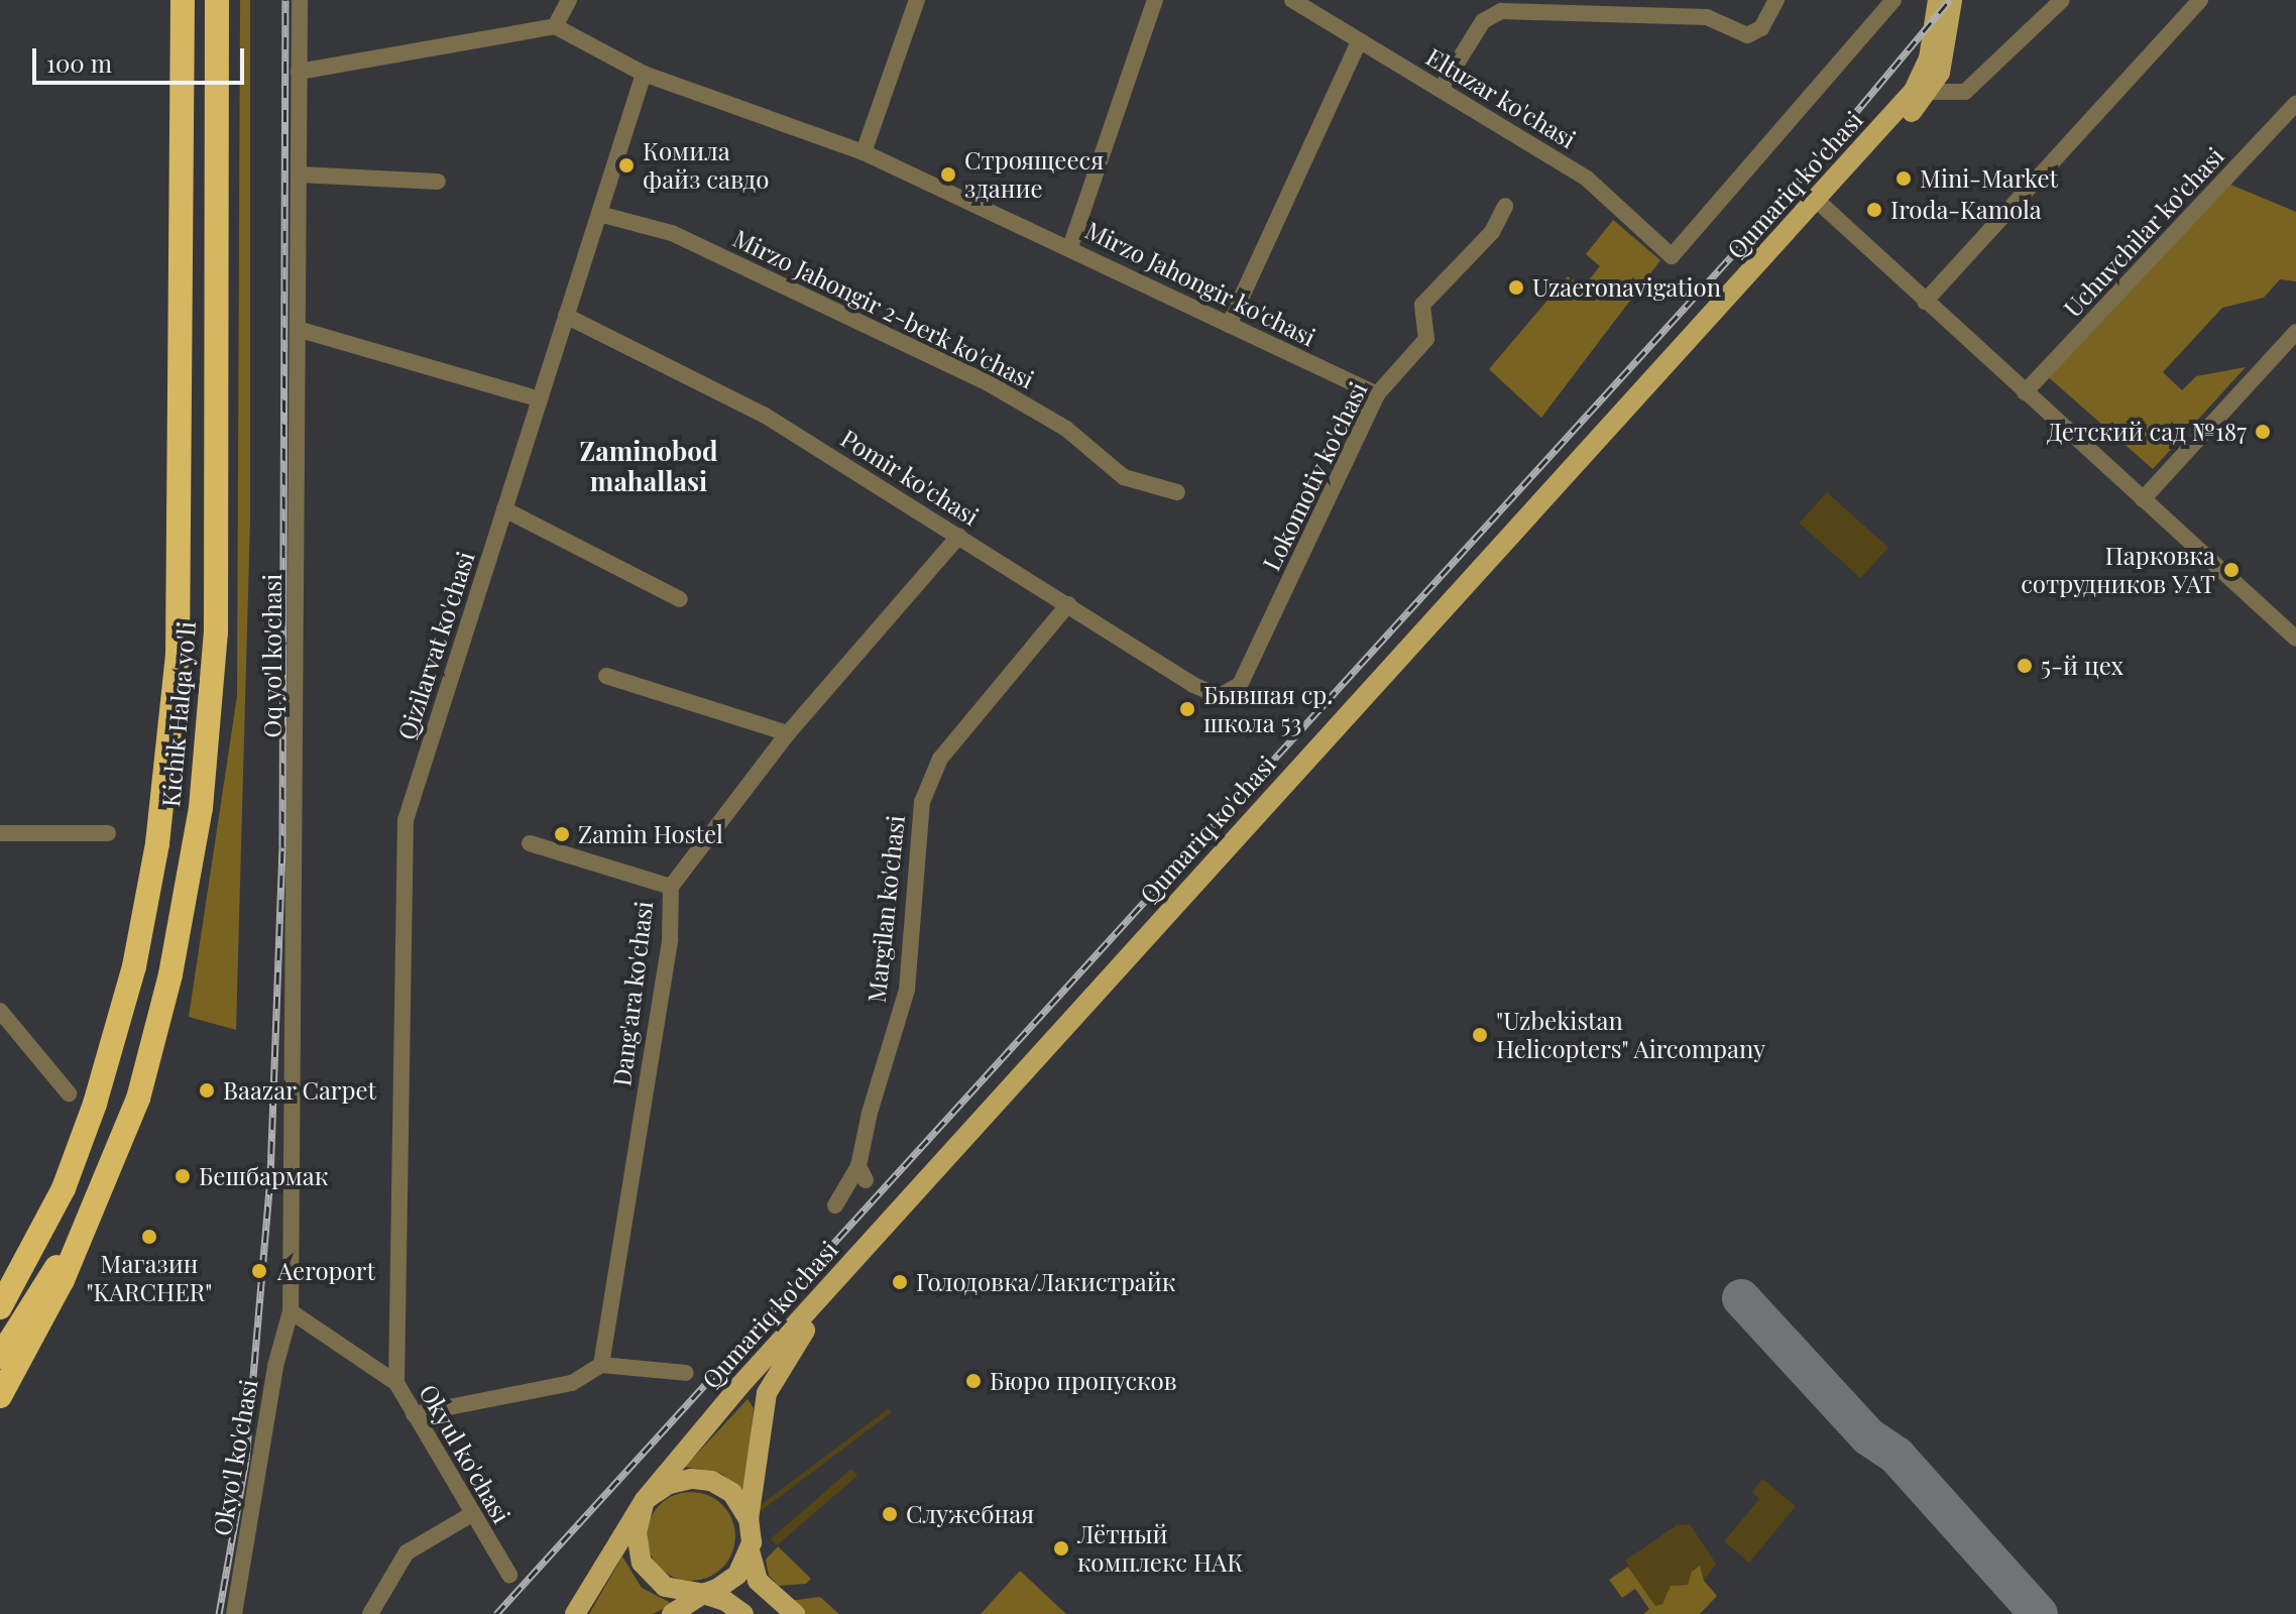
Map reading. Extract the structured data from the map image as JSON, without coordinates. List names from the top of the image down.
{
  "streets": {
    "highway": ["Kichik Halqa yo'li"],
    "main road": ["Qumariq ko'chasi"],
    "street": [
      "Eltuzar ko'chasi",
      "Uchuvchilar ko'chasi",
      "Mirzo Jahongir ko'chasi",
      "Mirzo Jahongir 2-berk ko'chasi",
      "Lokomotiv ko'chasi",
      "Pomir ko'chasi",
      "Qizilarvat ko'chasi",
      "Oq yo'l ko'chasi",
      "Margilan ko'chasi",
      "Dang'ara ko'chasi",
      "Okyul ko'chasi",
      "Okyo'l ko'chasi"
    ]
  },
  "crossings": [
    ["Mirzo Jahongir ko'chasi", "Lokomotiv ko'chasi"],
    ["Mirzo Jahongir ko'chasi", "Qizilarvat ko'chasi"],
    ["Mirzo Jahongir 2-berk ko'chasi", "Qizilarvat ko'chasi"],
    ["Lokomotiv ko'chasi", "Pomir ko'chasi"],
    ["Pomir ko'chasi", "Qizilarvat ko'chasi"],
    ["Pomir ko'chasi", "Margilan ko'chasi"],
    ["Pomir ko'chasi", "Dang'ara ko'chasi"],
    ["Qizilarvat ko'chasi", "Okyul ko'chasi"],
    ["Oq yo'l ko'chasi", "Okyul ko'chasi"],
    ["Oq yo'l ko'chasi", "Okyo'l ko'chasi"],
    ["Okyul ko'chasi", "Okyo'l ko'chasi"]
  ],
  "districts": ["Zaminobod mahallasi"],
  "places": [
    "Комила файз савдо",
    "Строящееся здание",
    "Mini-Market",
    "Iroda-Kamola",
    "Uzaeronavigation",
    "Детский сад №187",
    "Парковка сотрудников УАТ",
    "5-й цех",
    "Бывшая ср. школа 53",
    "Zamin Hostel",
    "\"Uzbekistan Helicopters\" Aircompany",
    "Baazar Carpet",
    "Бешбармак",
    "Магазин \"KARCHER\"",
    "Aeroport",
    "Голодовка/Лакистрайк",
    "Бюро пропусков",
    "Служебная",
    "Лётный комплекс НАК"
  ],
  "scale_bar": "100 m"
}
